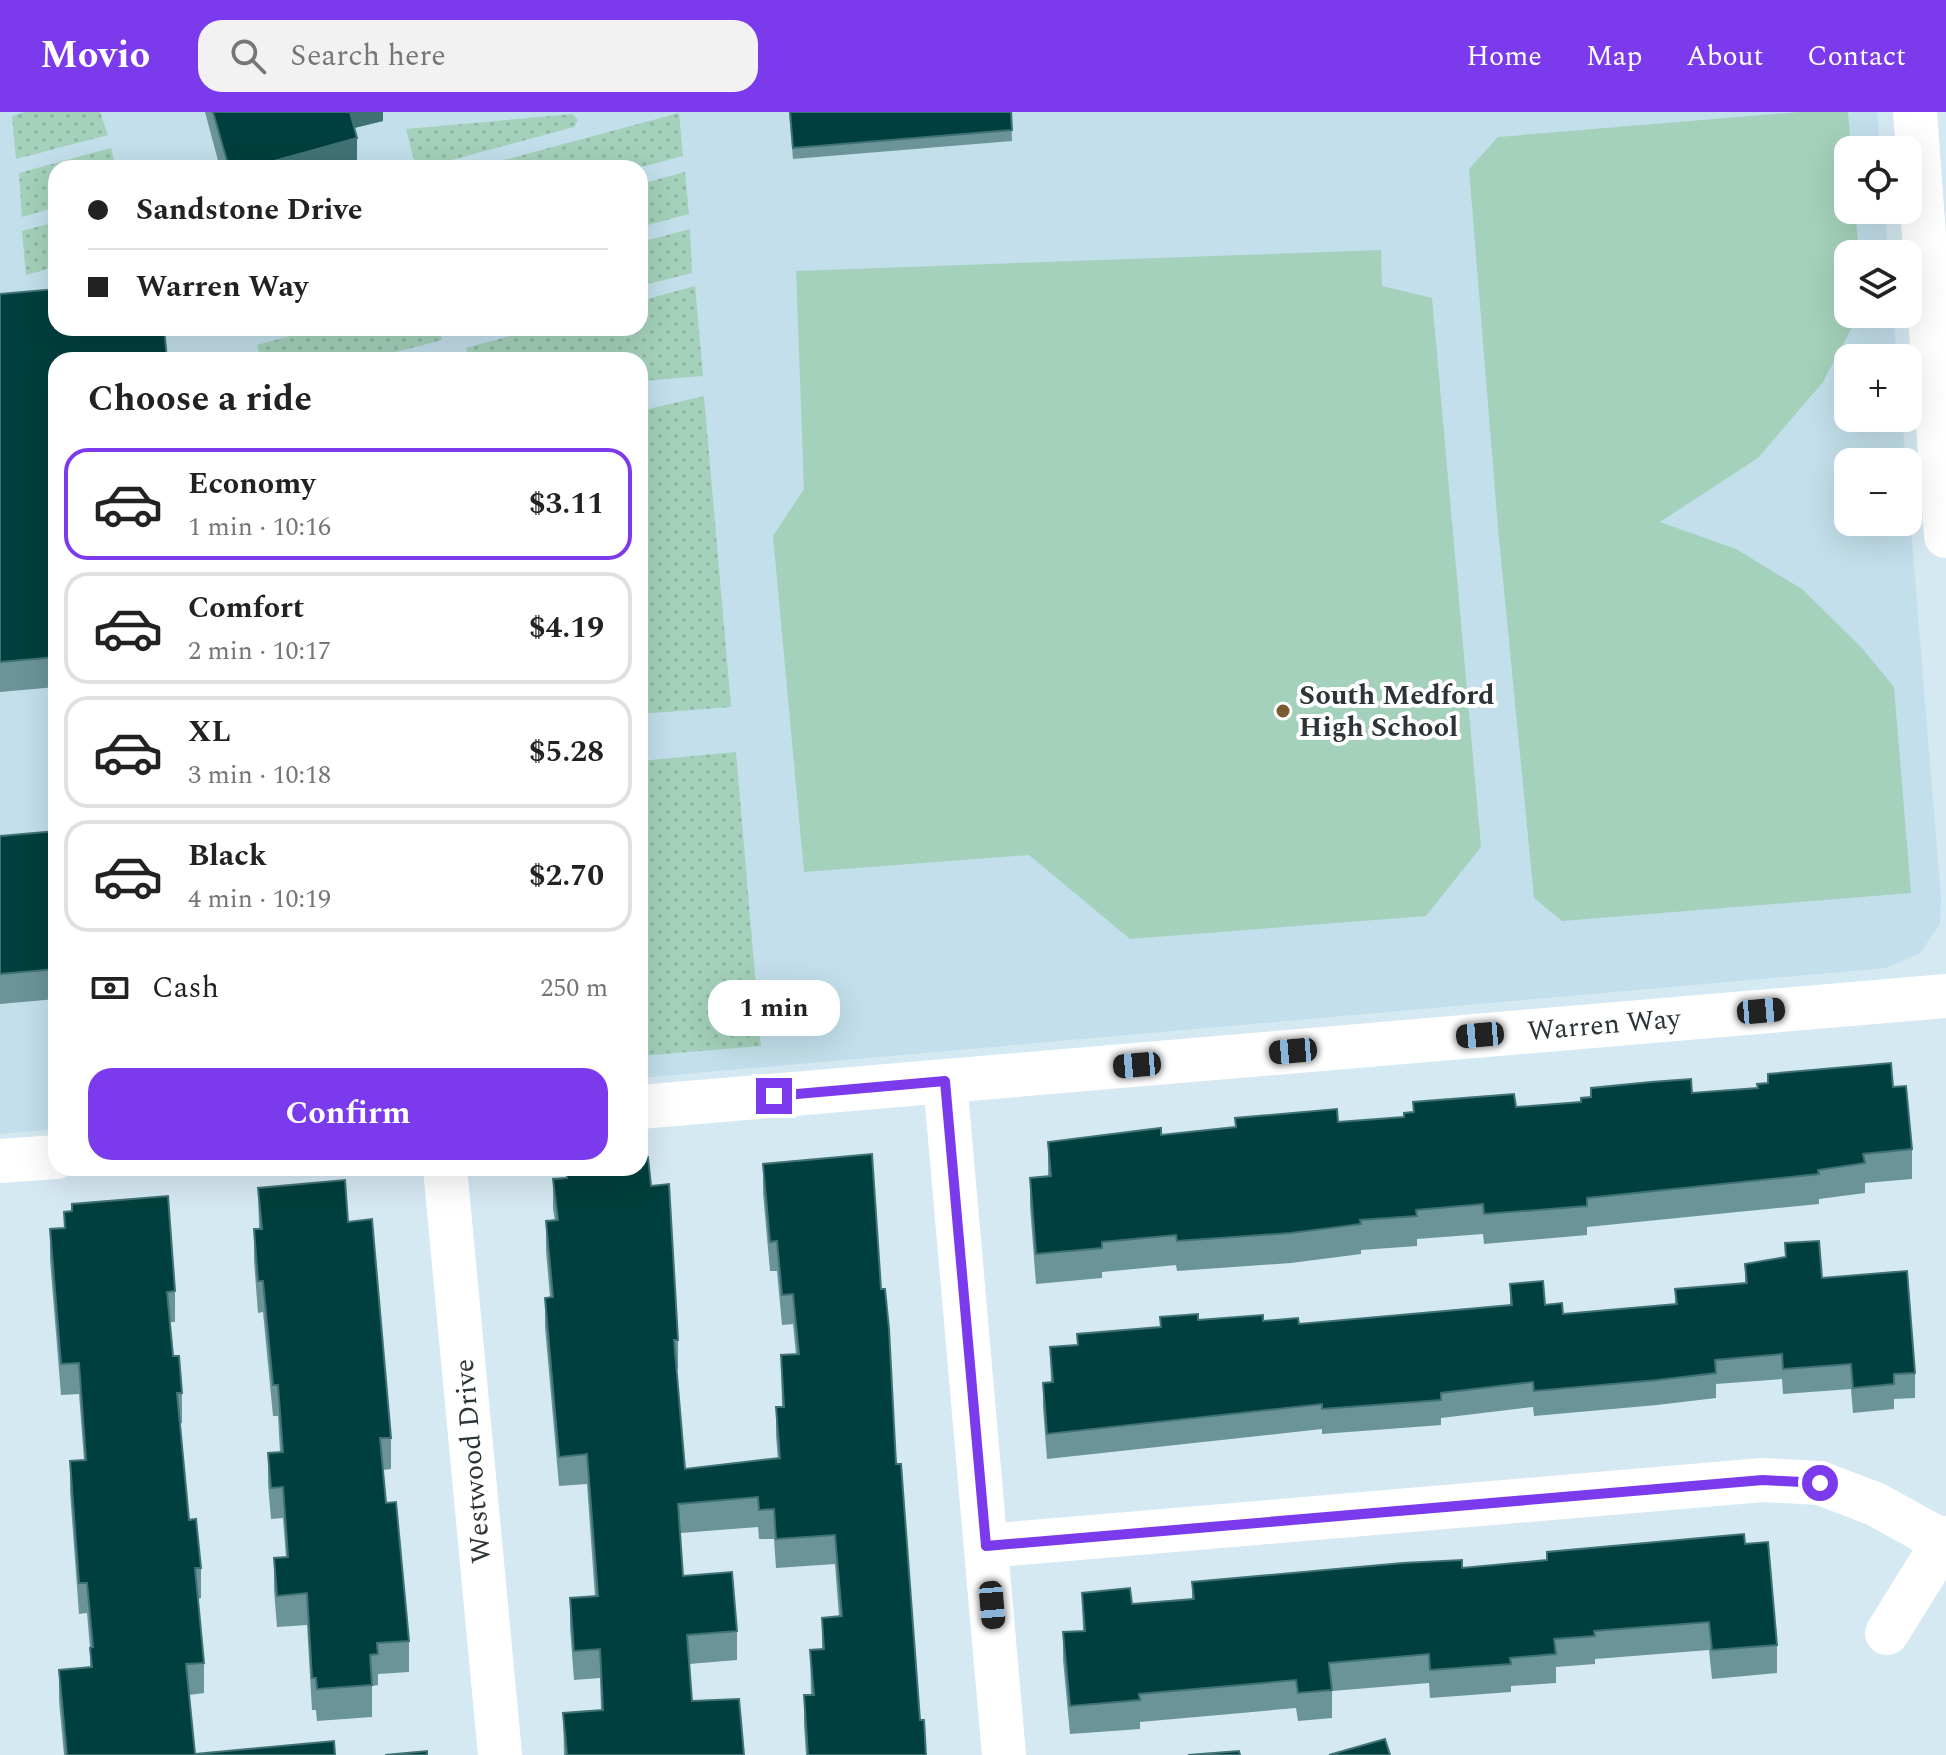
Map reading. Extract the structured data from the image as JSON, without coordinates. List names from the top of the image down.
{
  "streets": {
    "street": ["Warren Way", "Westwood Drive"]
  },
  "places": ["South Medford High School"],
  "page": {
    "header": "Movio",
    "search": "Search here",
    "nav": [
      "Home",
      "Map",
      "About",
      "Contact"
    ],
    "map_buttons": ["+", "−"],
    "banner": ["Sandstone Drive", "Warren Way"],
    "heading": "Choose a ride",
    "list": [
      {
        "name": "Economy",
        "note": "1 min · 10:16",
        "value": "$3.11"
      },
      {
        "name": "Comfort",
        "note": "2 min · 10:17",
        "value": "$4.19"
      },
      {
        "name": "XL",
        "note": "3 min · 10:18",
        "value": "$5.28"
      },
      {
        "name": "Black",
        "note": "4 min · 10:19",
        "value": "$2.70"
      }
    ],
    "pay": ["Cash", "250 m"],
    "bubble": "1 min",
    "buttons": "Confirm"
  }
}
